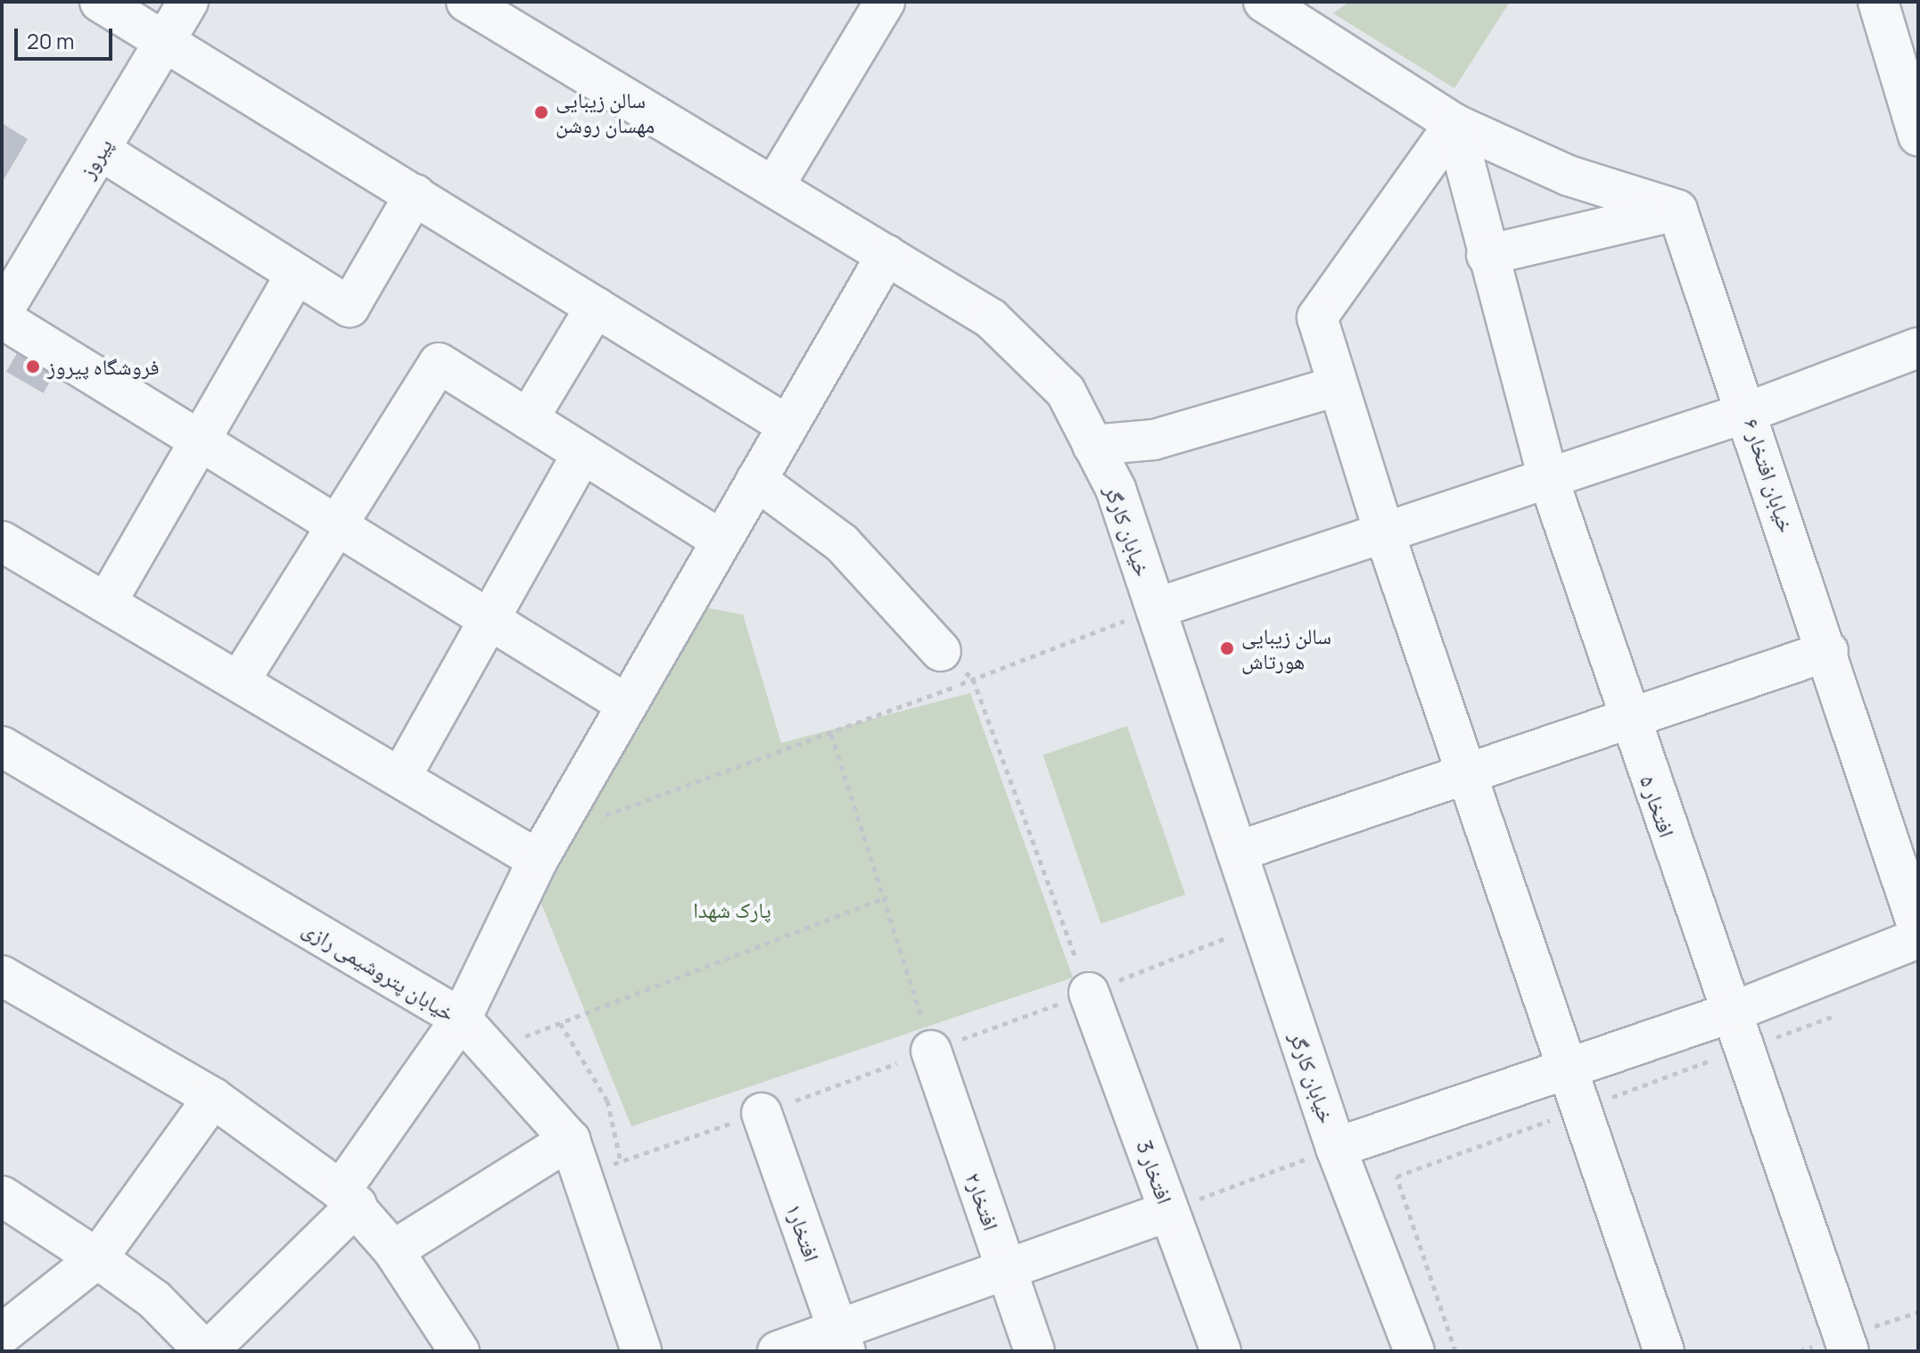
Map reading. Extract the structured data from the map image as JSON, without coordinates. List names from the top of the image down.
{
  "streets": {
    "street": [
      "پیروز",
      "خیابان افتخار ۶",
      "خیابان کارگر",
      "افتخار ۵",
      "خیابان پتروشیمی رازی",
      "افتخار 3",
      "افتخار۲",
      "افتخار۱"
    ]
  },
  "parks": ["پارک شهدا"],
  "places": ["سالن زیبایی مهسان روشن", "فروشگاه پیروز", "سالن زیبایی هورتاش"],
  "scale_bar": "20 m"
}
